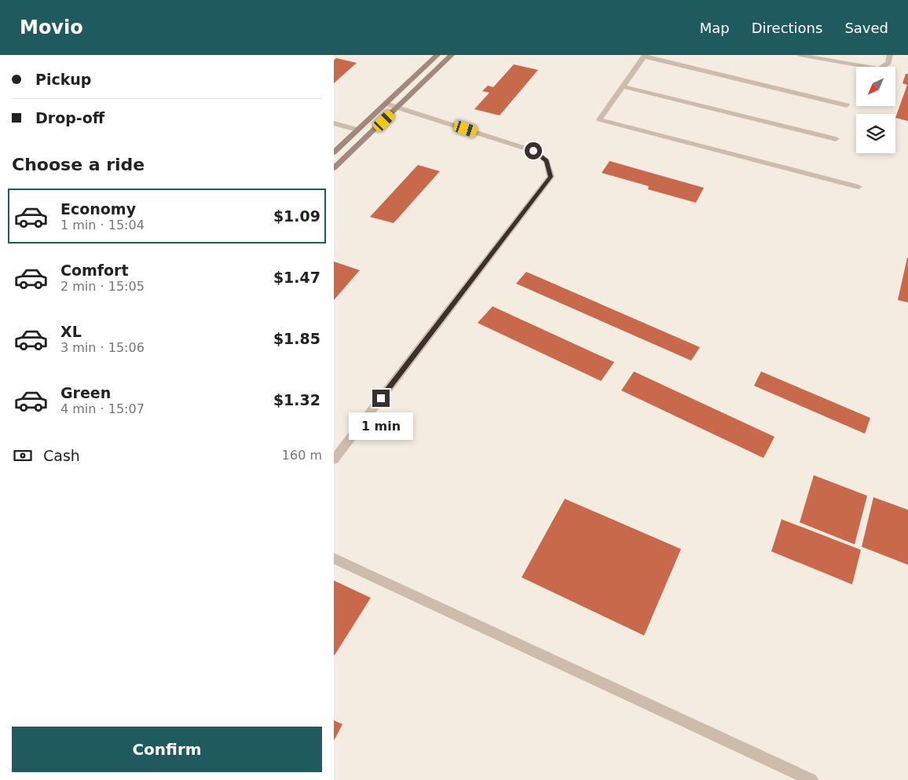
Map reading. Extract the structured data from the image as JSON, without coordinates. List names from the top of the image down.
{
  "north": "bottom left",
  "page": {
    "header": "Movio",
    "nav": ["Map", "Directions", "Saved"],
    "banner": ["Pickup", "Drop-off"],
    "heading": "Choose a ride",
    "list": [
      {
        "name": "Economy",
        "note": "1 min · 15:04",
        "value": "$1.09"
      },
      {
        "name": "Comfort",
        "note": "2 min · 15:05",
        "value": "$1.47"
      },
      {
        "name": "XL",
        "note": "3 min · 15:06",
        "value": "$1.85"
      },
      {
        "name": "Green",
        "note": "4 min · 15:07",
        "value": "$1.32"
      }
    ],
    "bubble": "1 min",
    "pay": ["Cash", "160 m"],
    "buttons": "Confirm"
  }
}
